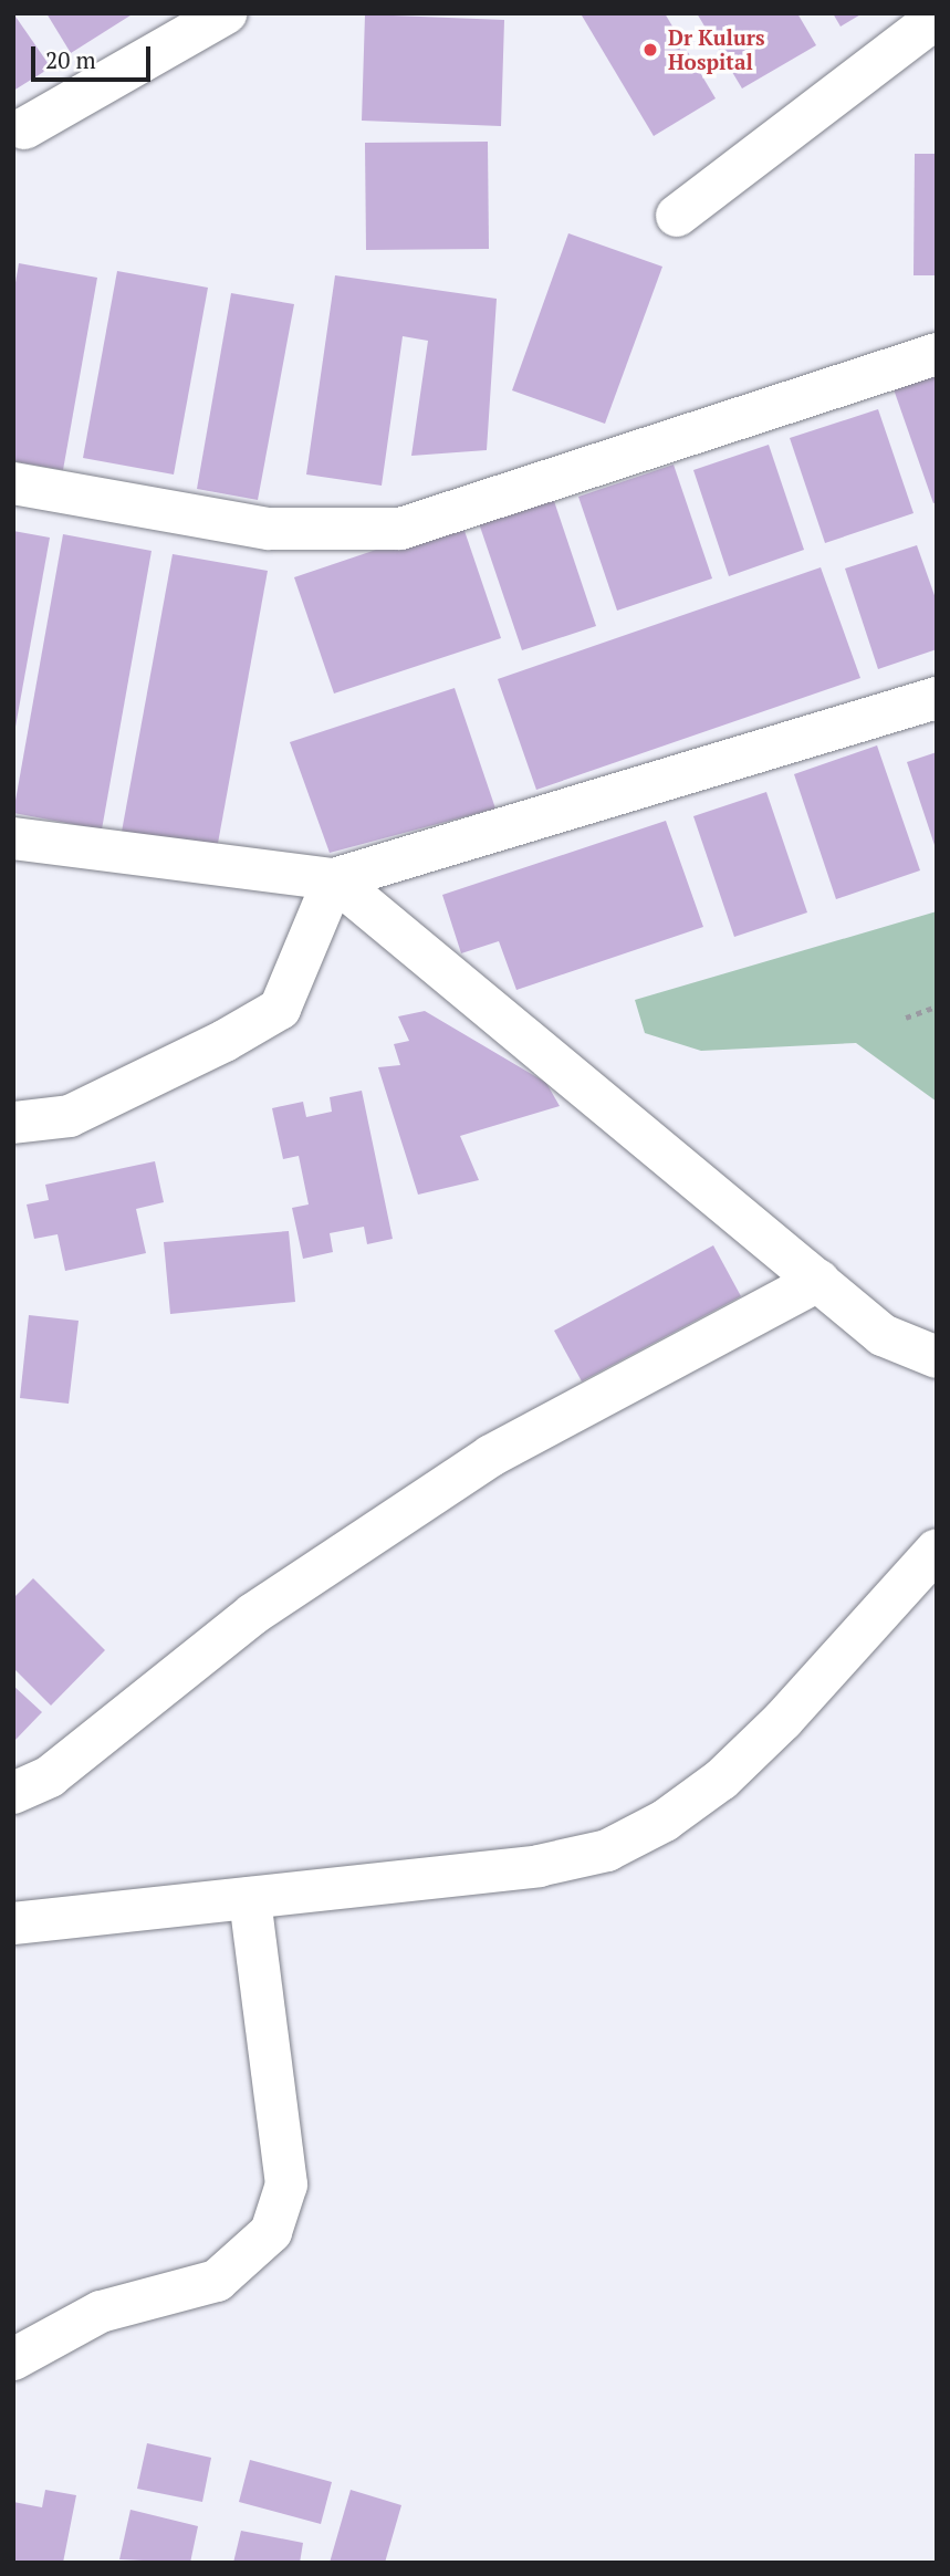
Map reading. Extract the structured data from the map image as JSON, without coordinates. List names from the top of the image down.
{
  "places": ["Dr Kulurs Hospital"],
  "scale_bar": "20 m"
}
